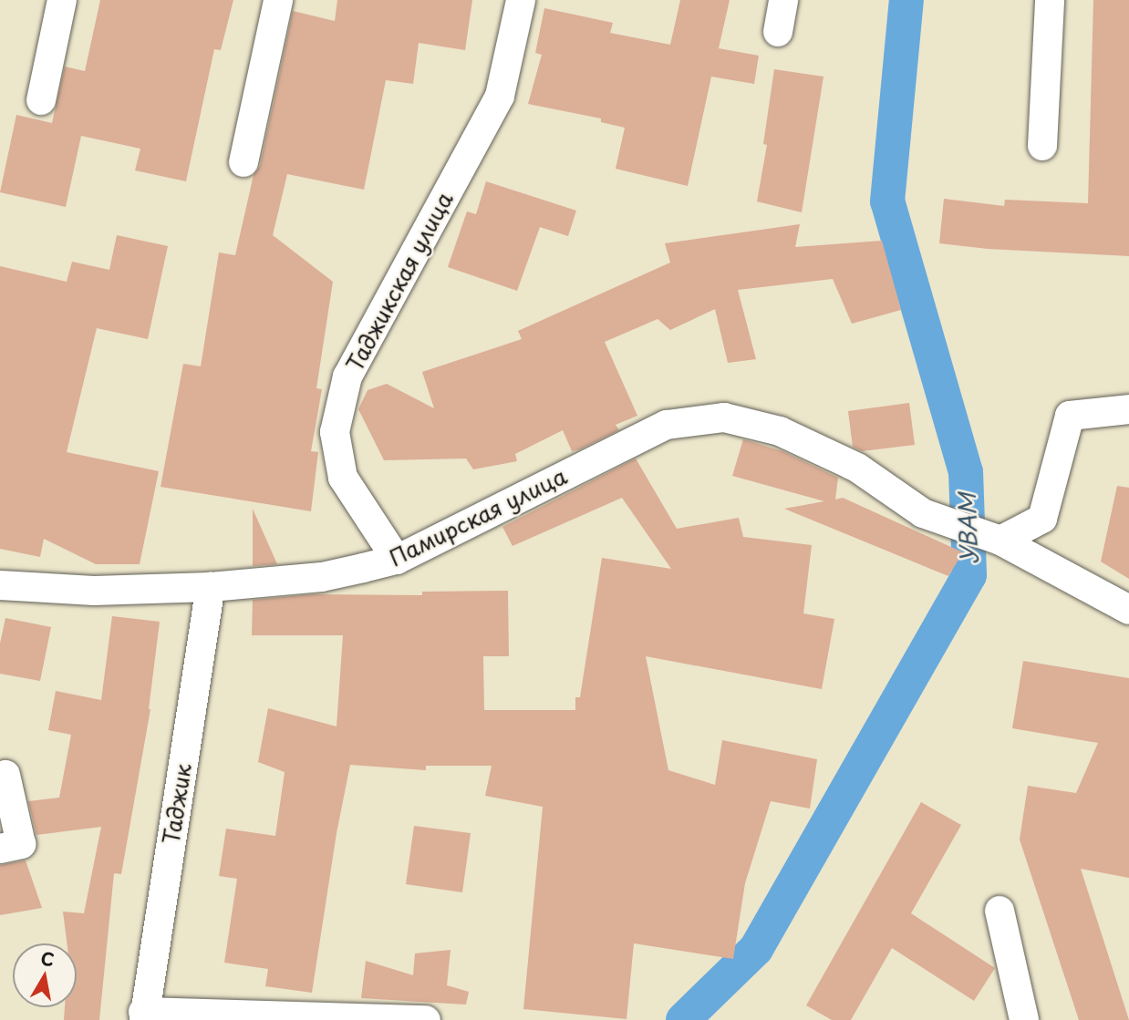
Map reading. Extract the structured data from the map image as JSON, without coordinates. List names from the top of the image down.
{
  "streets": {
    "street": ["Таджикская улица", "Памирская улица", "Таджик"]
  },
  "crossings": [
    ["Таджикская улица", "Памирская улица"],
    ["Памирская улица", "Таджик"]
  ],
  "water": ["УВАМ"],
  "north": "top"
}
